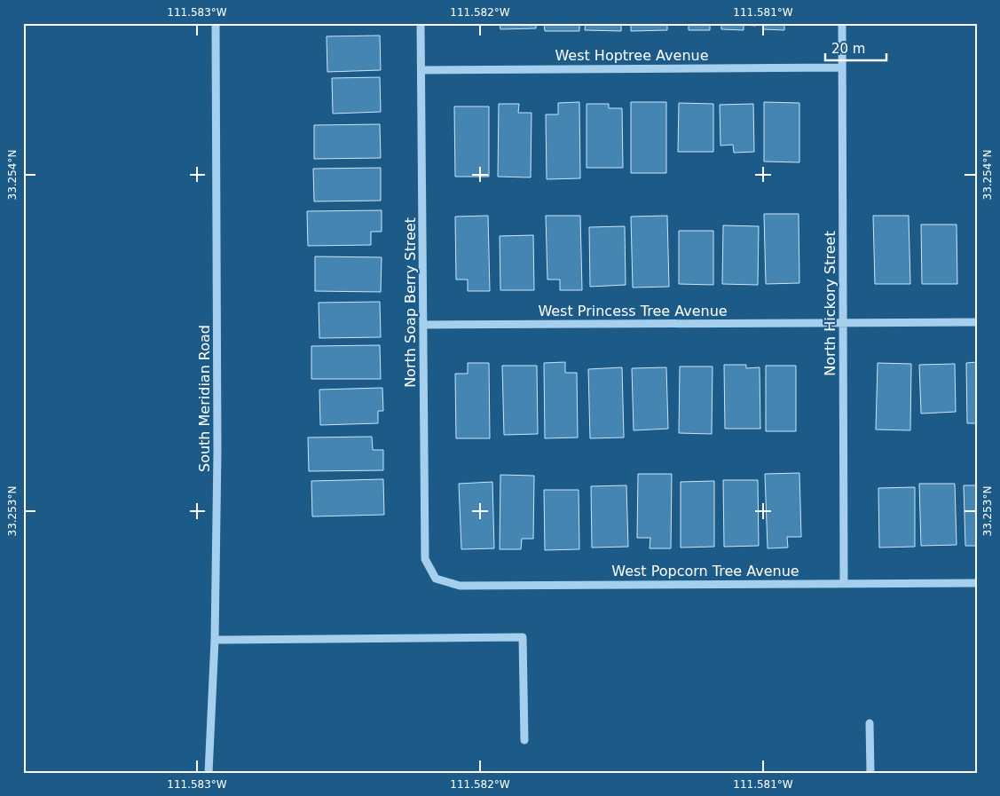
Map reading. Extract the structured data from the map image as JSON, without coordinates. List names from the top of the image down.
{
  "streets": {
    "street": [
      "West Hoptree Avenue",
      "North Soap Berry Street",
      "North Hickory Street",
      "West Princess Tree Avenue",
      "South Meridian Road",
      "West Popcorn Tree Avenue"
    ]
  },
  "crossings": [
    ["West Hoptree Avenue", "North Soap Berry Street"],
    ["West Hoptree Avenue", "North Hickory Street"],
    ["North Soap Berry Street", "West Princess Tree Avenue"],
    ["North Soap Berry Street", "West Popcorn Tree Avenue"],
    ["North Hickory Street", "West Princess Tree Avenue"],
    ["North Hickory Street", "West Popcorn Tree Avenue"]
  ],
  "scale_bar": "20 m",
  "coordinates": [
    "111.583°W",
    "111.582°W",
    "111.581°W",
    "33.254°N",
    "33.253°N"
  ]
}
